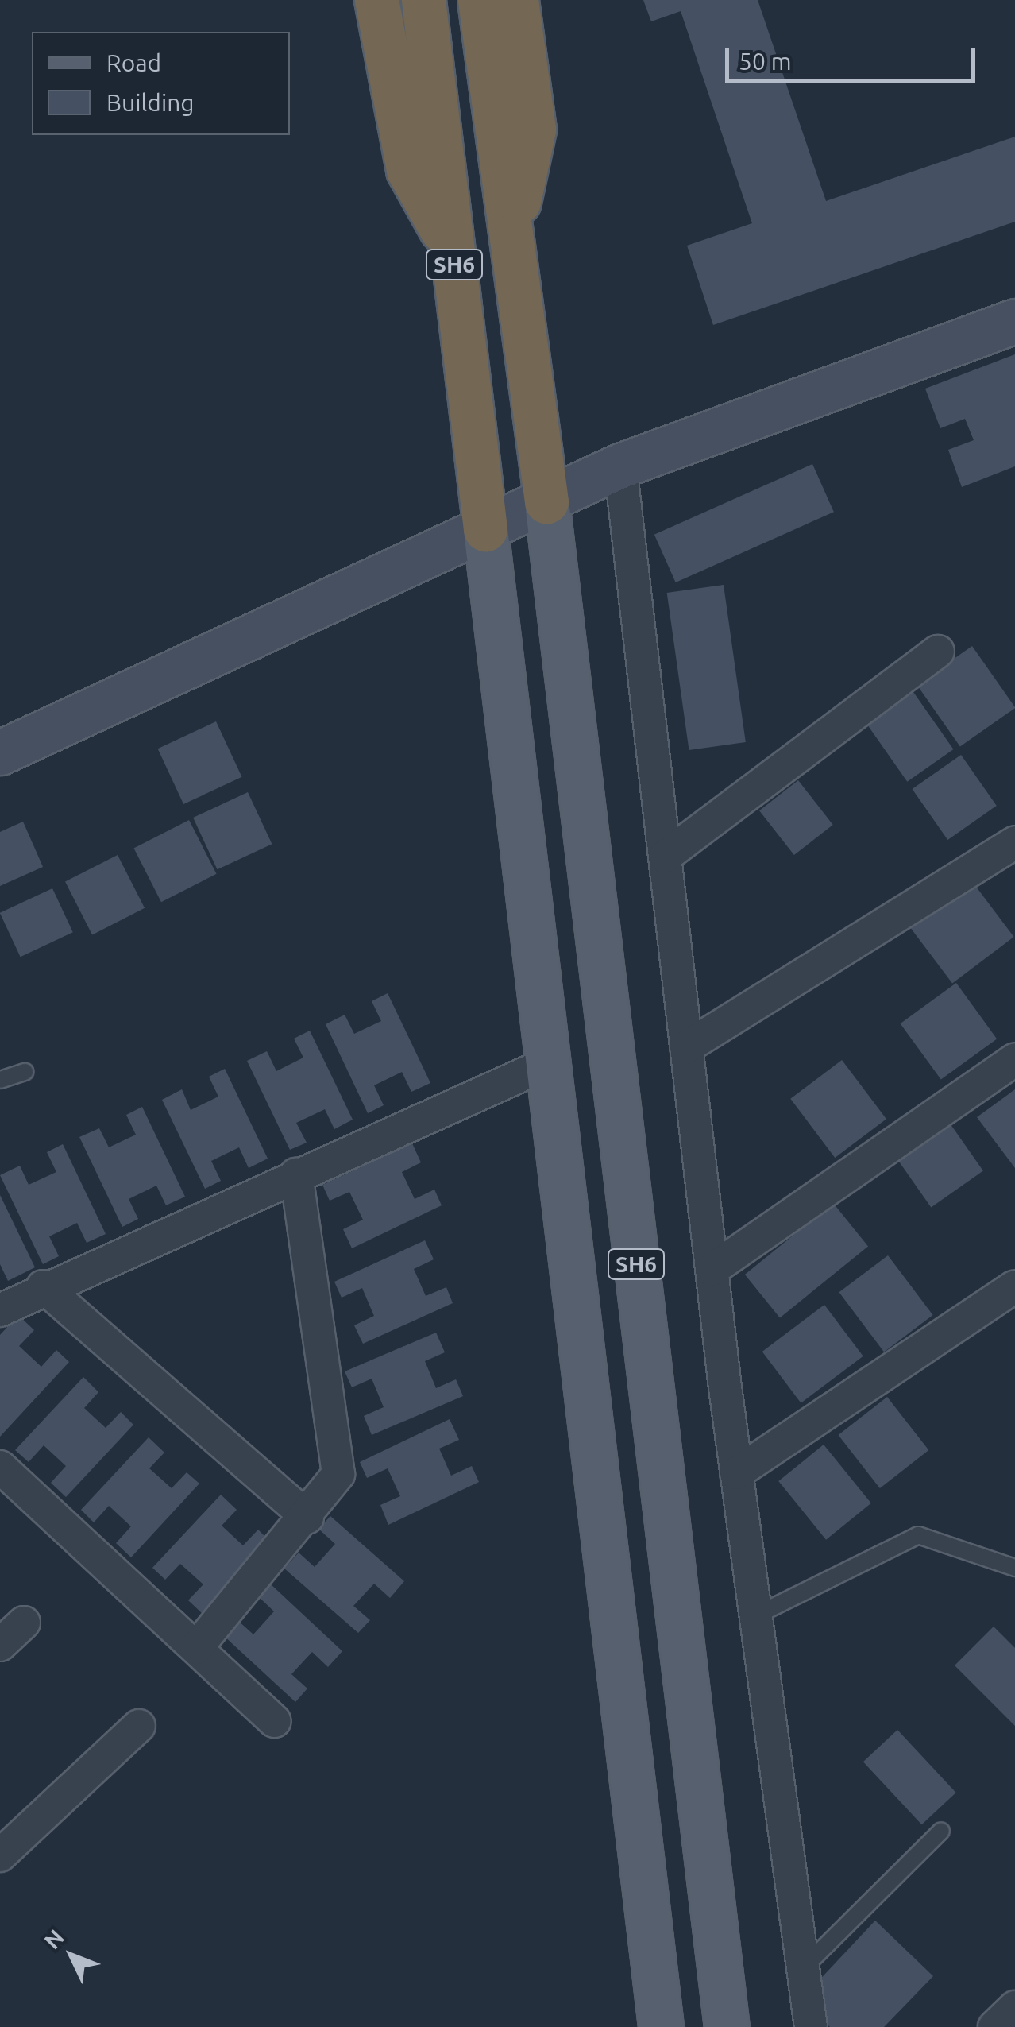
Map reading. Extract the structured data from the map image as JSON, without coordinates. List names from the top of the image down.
{
  "streets": {
    "highway": ["SH6"]
  },
  "legend": ["Road", "Building"],
  "scale_bar": "50 m",
  "north": "top left"
}
